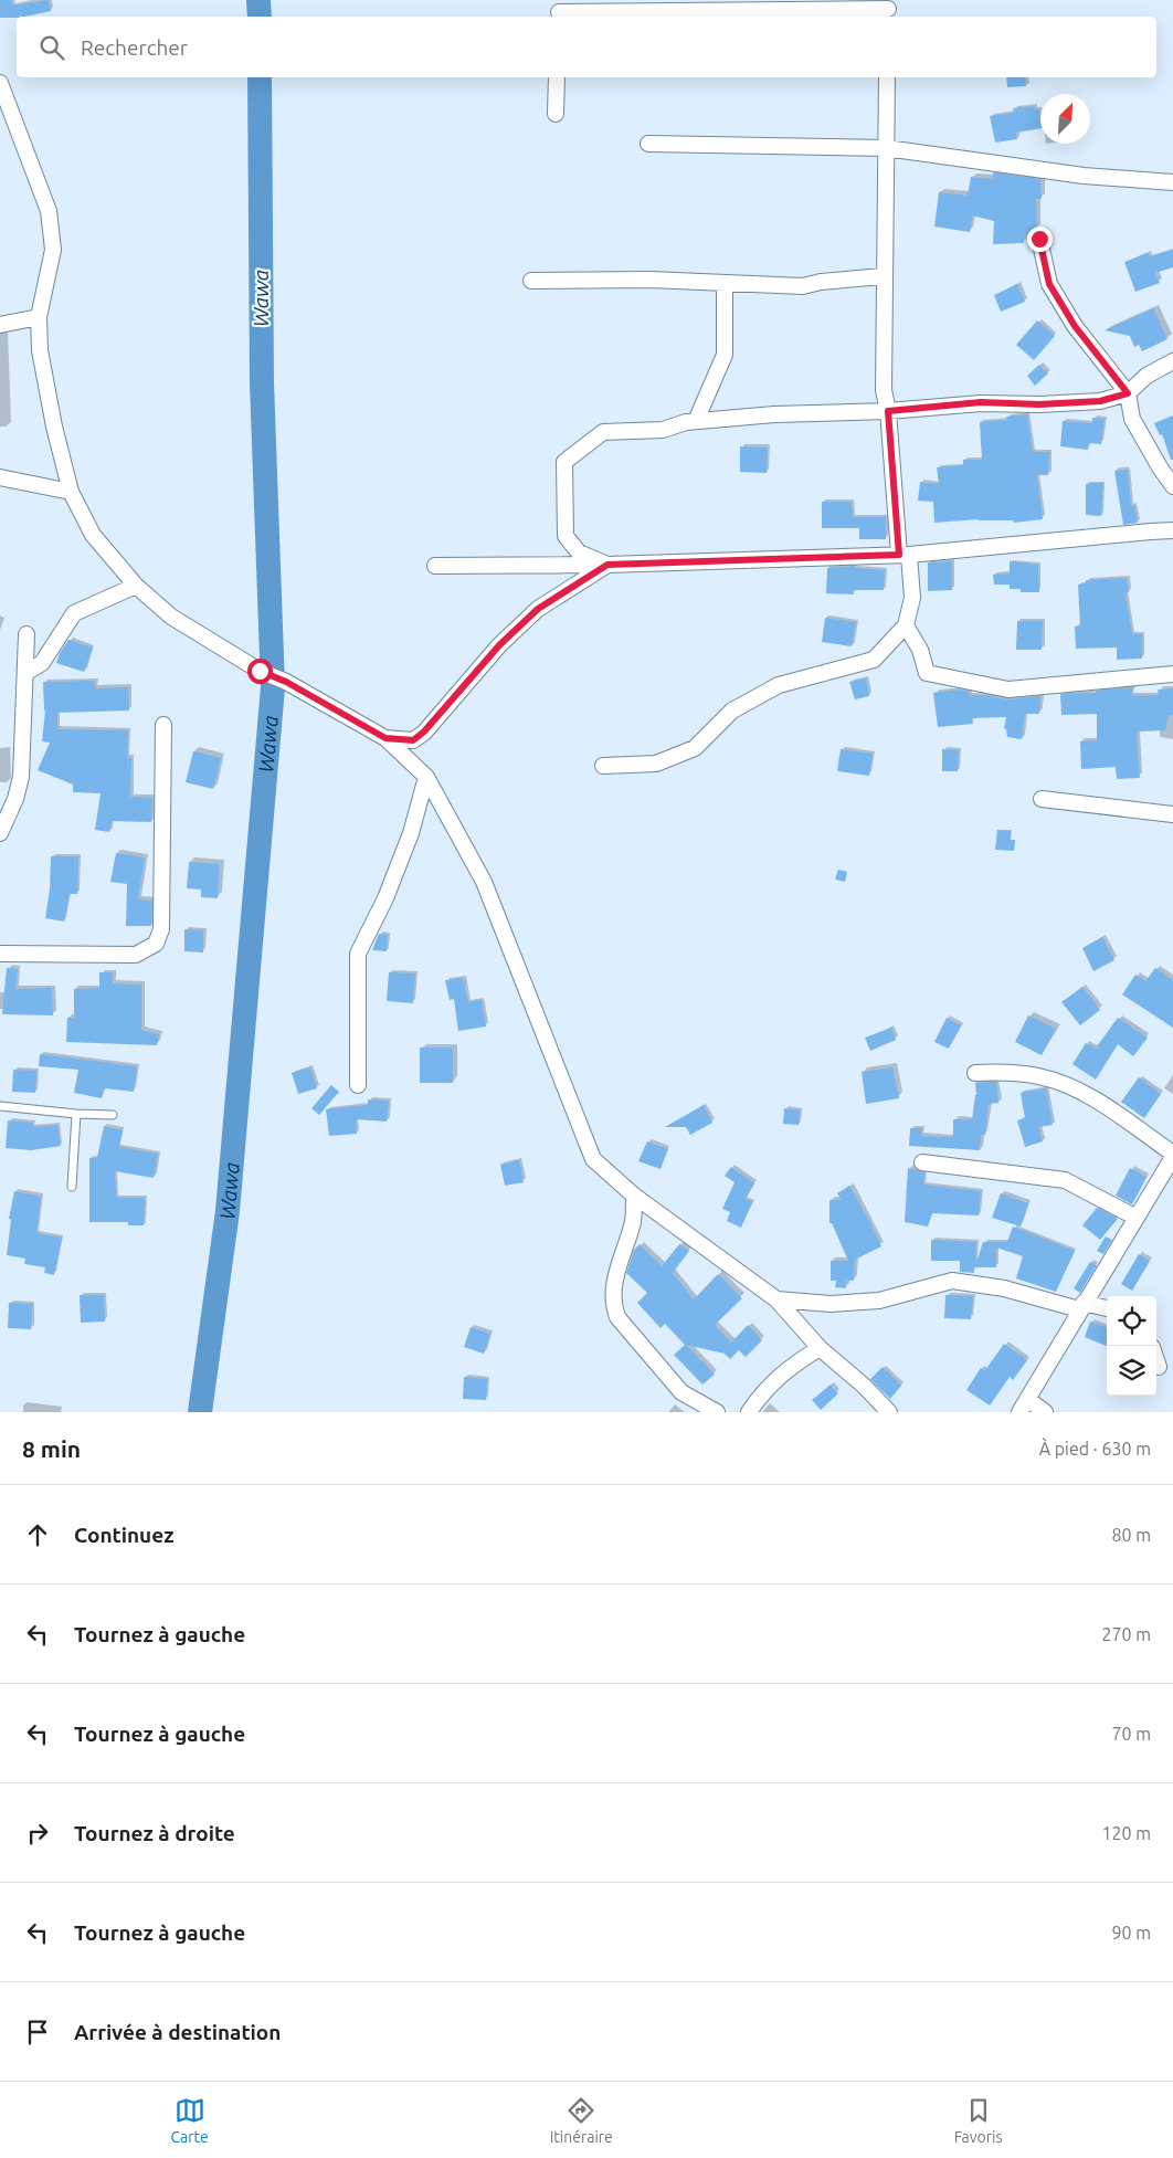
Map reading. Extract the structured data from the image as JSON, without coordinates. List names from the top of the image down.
{
  "water": ["Wawa"],
  "north": "top right",
  "page": {
    "search": "Rechercher",
    "heading": ["8 min", "À pied · 630 m"],
    "list": [
      ["Continuez", "80 m"],
      ["Tournez à gauche", "270 m"],
      ["Tournez à gauche", "70 m"],
      ["Tournez à droite", "120 m"],
      ["Tournez à gauche", "90 m"],
      "Arrivée à destination"
    ],
    "nav": ["Carte", "Itinéraire", "Favoris"]
  }
}
